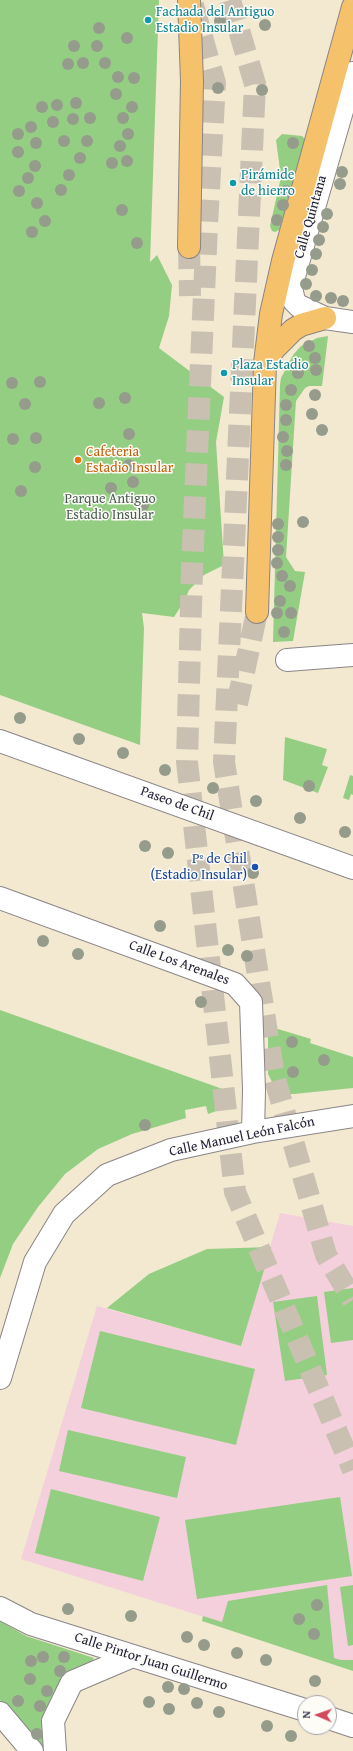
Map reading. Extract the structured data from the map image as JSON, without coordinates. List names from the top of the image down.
{
  "streets": {
    "street": [
      "Calle Quintana",
      "Paseo de Chil",
      "Calle Los Arenales",
      "Calle Manuel León Falcón",
      "Calle Pintor Juan Guillermo"
    ]
  },
  "crossings": [
    ["Calle Los Arenales", "Calle Manuel León Falcón"]
  ],
  "parks": ["Parque Antiguo Estadio Insular"],
  "places": [
    "Fachada del Antiguo Estadio Insular",
    "Pirámide de hierro",
    "Plaza Estadio Insular",
    "Cafeteria Estadio Insular",
    "Pº de Chil (Estadio Insular)"
  ],
  "north": "left"
}
